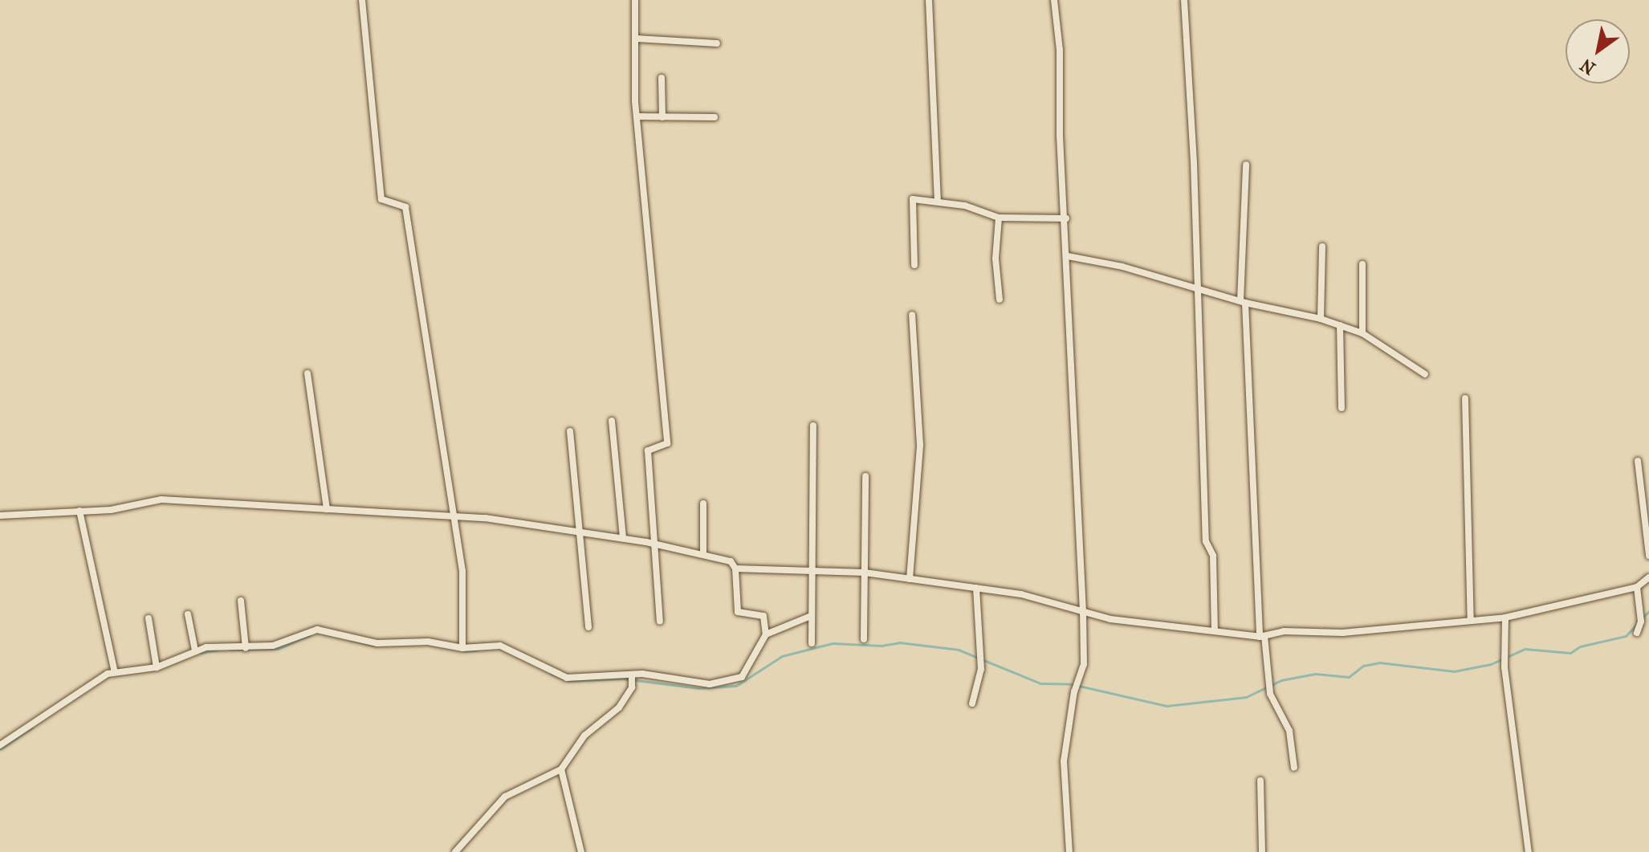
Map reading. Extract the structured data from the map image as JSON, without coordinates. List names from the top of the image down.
{
  "north": "bottom left"
}
